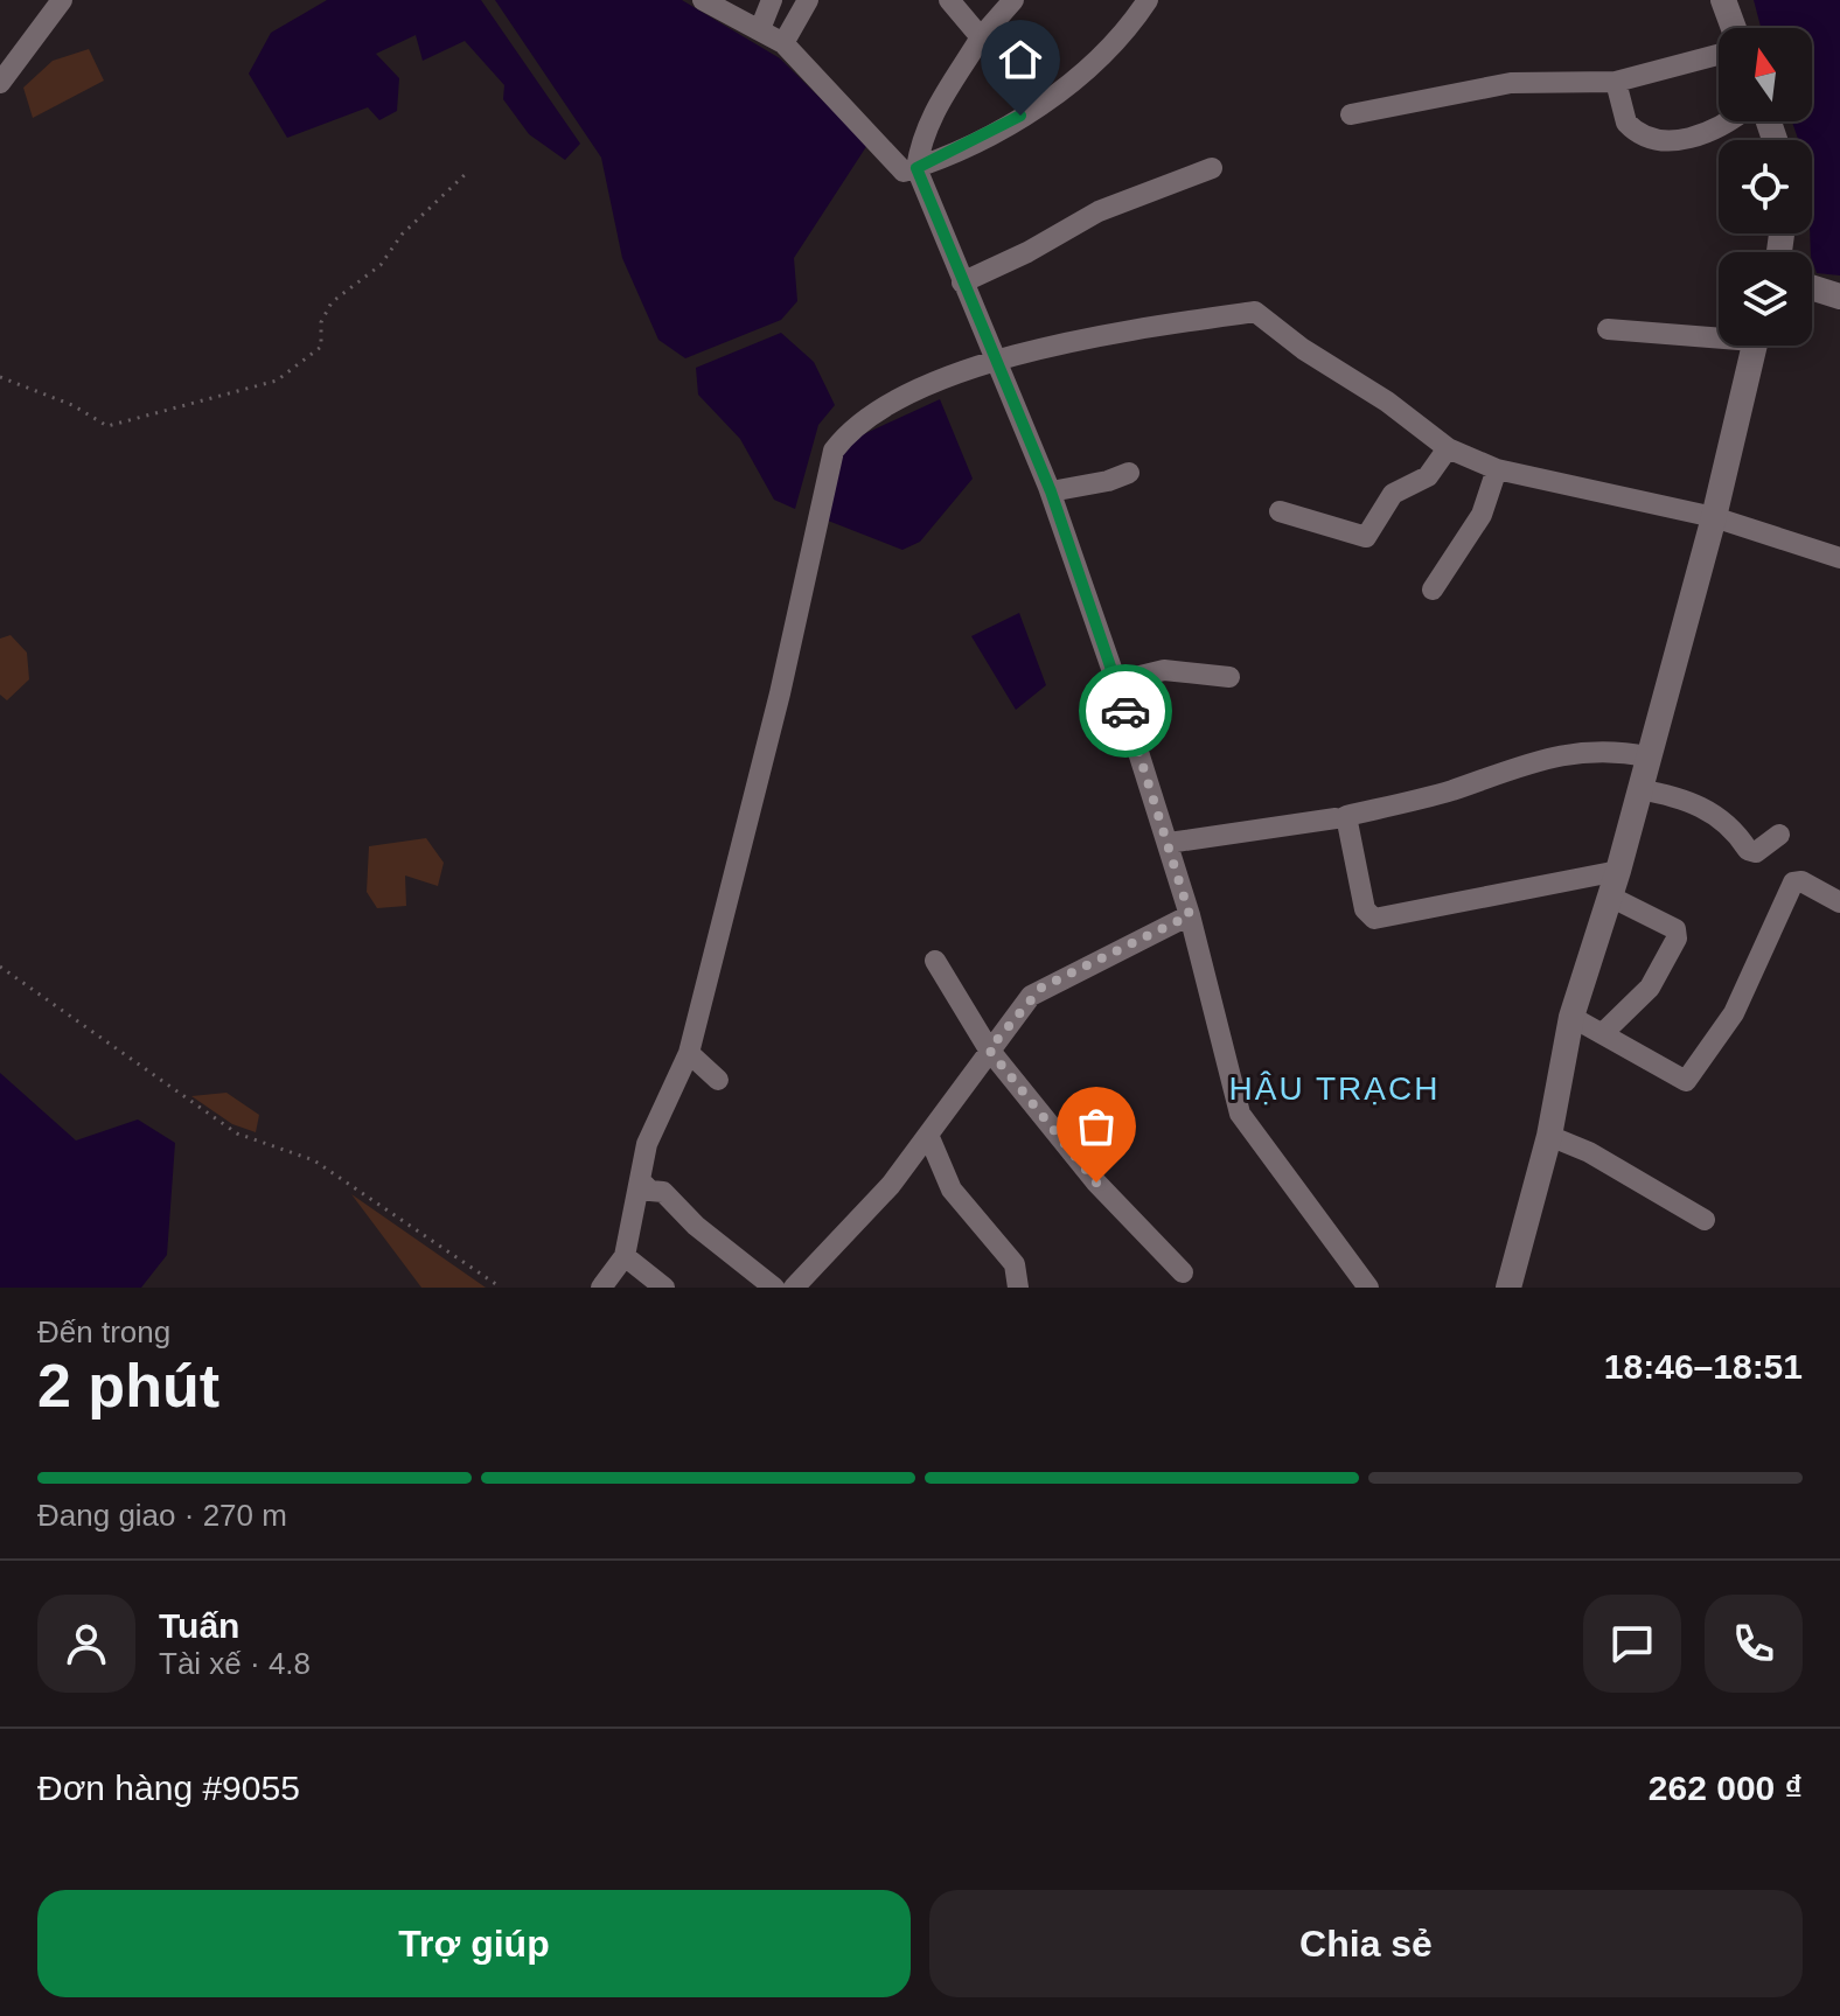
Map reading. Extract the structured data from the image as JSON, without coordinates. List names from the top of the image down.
{
  "districts": ["HẬU TRẠCH"],
  "north": "top",
  "page": {
    "heading": ["2 phút", "Đến trong", "18:46–18:51"],
    "panel": [
      "Tuấn",
      "Tài xế · 4.8",
      "Đơn hàng #9055",
      "262 000 ₫"
    ],
    "bar": "Đang giao · 270 m",
    "buttons": ["Trợ giúp", "Chia sẻ"]
  }
}
